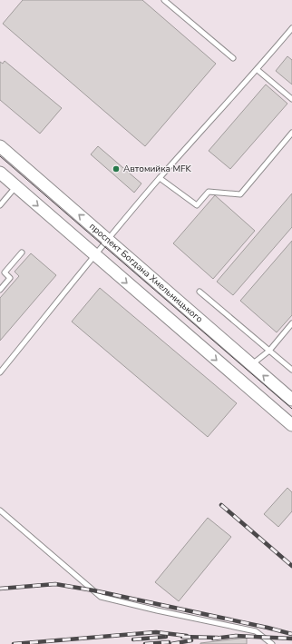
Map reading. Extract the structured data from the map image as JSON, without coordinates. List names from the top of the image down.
{
  "streets": {
    "main road": ["проспект Богдана Хмельницького"]
  },
  "places": ["Автомийка MFK"]
}
